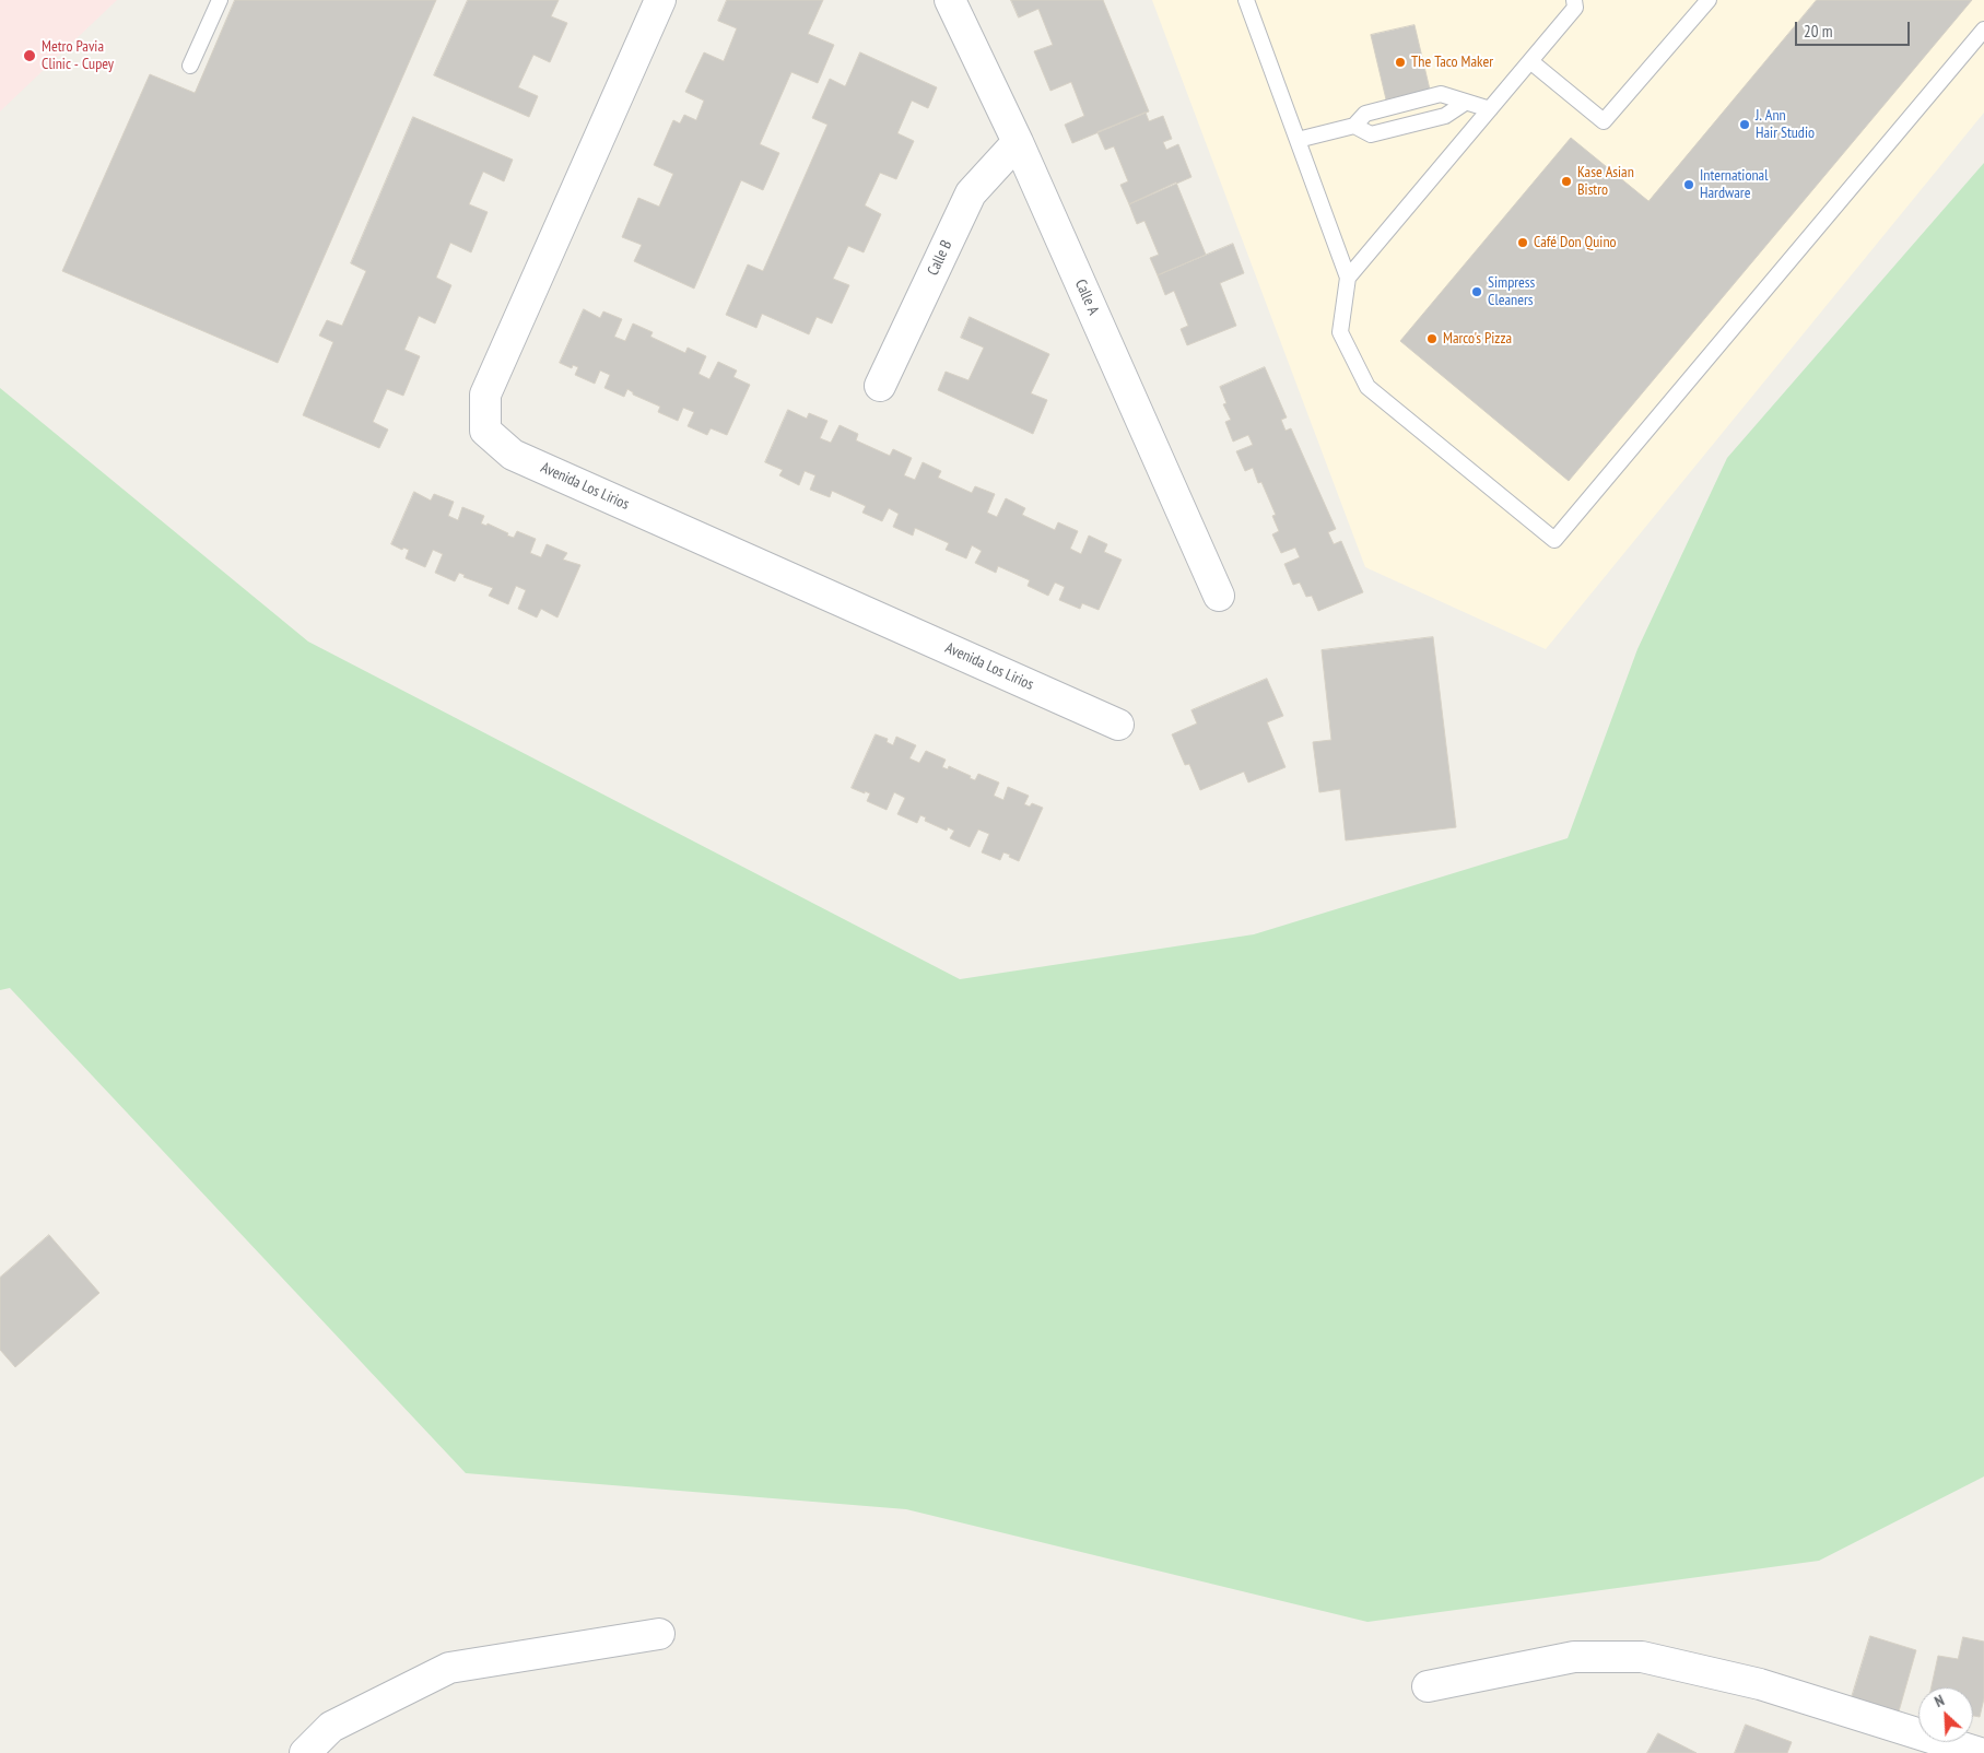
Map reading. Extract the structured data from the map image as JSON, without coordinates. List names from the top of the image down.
{
  "streets": {
    "street": ["Calle B", "Calle A", "Avenida Los Lirios"]
  },
  "crossings": [
    ["Calle B", "Calle A"]
  ],
  "places": [
    "Metro Pavia Clinic - Cupey",
    "The Taco Maker",
    "J. Ann Hair Studio",
    "Kase Asian Bistro",
    "International Hardware",
    "Café Don Quino",
    "Simpress Cleaners",
    "Marco's Pizza"
  ],
  "scale_bar": "20 m",
  "north": "top left"
}
